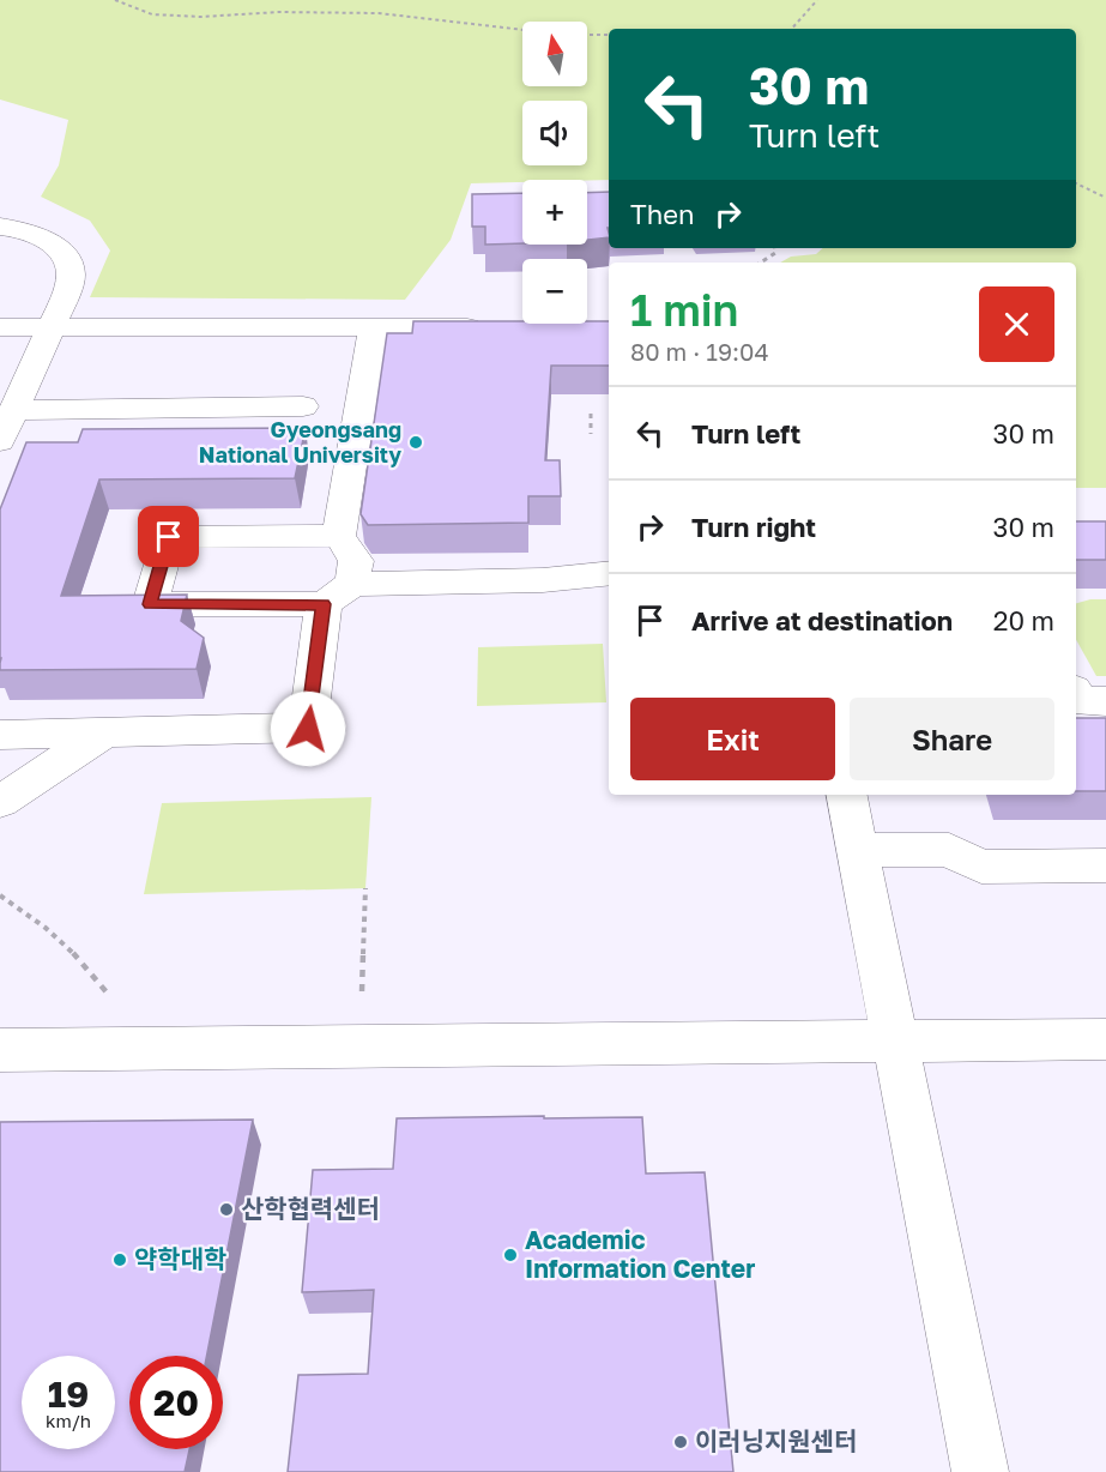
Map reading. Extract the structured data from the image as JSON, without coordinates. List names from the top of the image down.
{
  "places": [
    "Gyeongsang National University",
    "산학협력센터",
    "Academic Information Center",
    "약학대학",
    "이러닝지원센터"
  ],
  "north": "top",
  "page": {
    "map_buttons": ["+", "−"],
    "turn": ["30 m", "Turn left"],
    "then": "Then",
    "heading": ["1 min", "80 m · 19:04"],
    "list": [
      {
        "name": "Turn left",
        "value": "30 m"
      },
      {
        "name": "Turn right",
        "value": "30 m"
      },
      {
        "name": "Arrive at destination",
        "value": "20 m"
      }
    ],
    "buttons": ["Exit", "Share"],
    "speed": "19 km/h",
    "limit": "20"
  }
}
